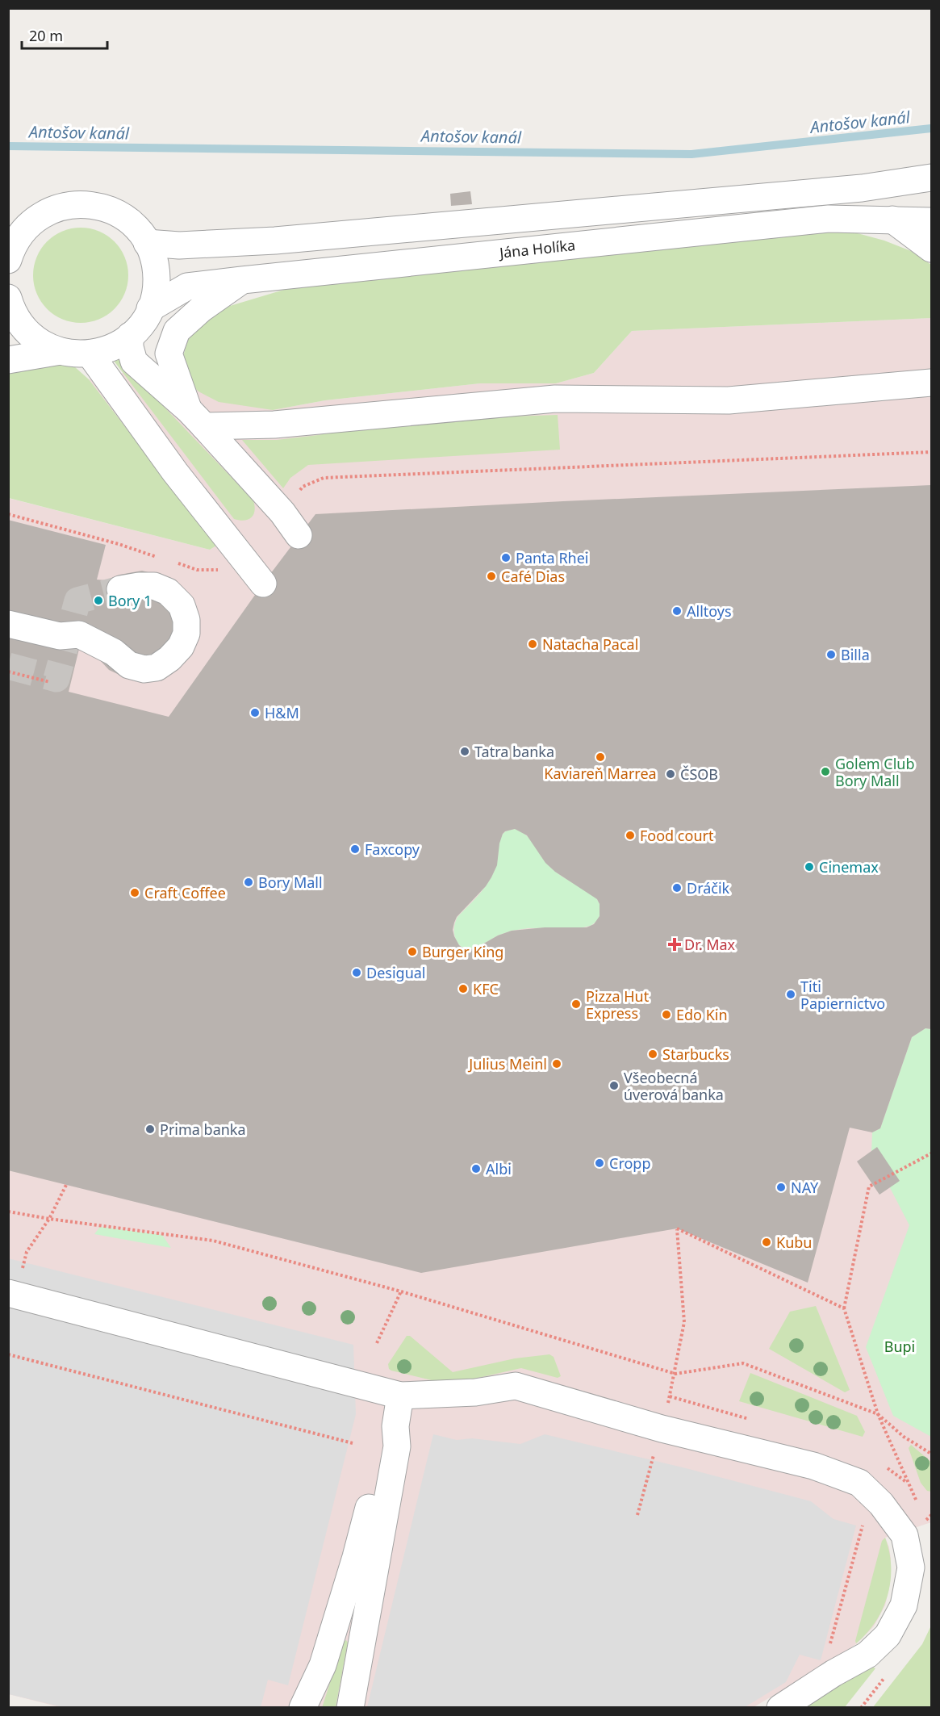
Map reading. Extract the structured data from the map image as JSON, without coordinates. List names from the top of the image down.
{
  "streets": {
    "street": ["Jána Holíka"]
  },
  "water": ["Antošov kanál"],
  "parks": ["Bupi"],
  "places": {
    "other": [
      "Panta Rhei",
      "Café Dias",
      "Bory 1",
      "Alltoys",
      "Natacha Pacal",
      "Billa",
      "H&M",
      "Tatra banka",
      "Kaviareň Marrea",
      "Golem Club Bory Mall",
      "ČSOB",
      "Food court",
      "Faxcopy",
      "Cinemax",
      "Bory Mall",
      "Dráčik",
      "Craft Coffee",
      "Burger King",
      "Desigual",
      "KFC",
      "Titi Papiernictvo",
      "Pizza Hut Express",
      "Edo Kin",
      "Starbucks",
      "Julius Meinl",
      "Všeobecná úverová banka",
      "Prima banka",
      "Cropp",
      "Albi",
      "NAY",
      "Kubu"
    ],
    "health": ["Dr. Max"]
  },
  "scale_bar": "20 m"
}
